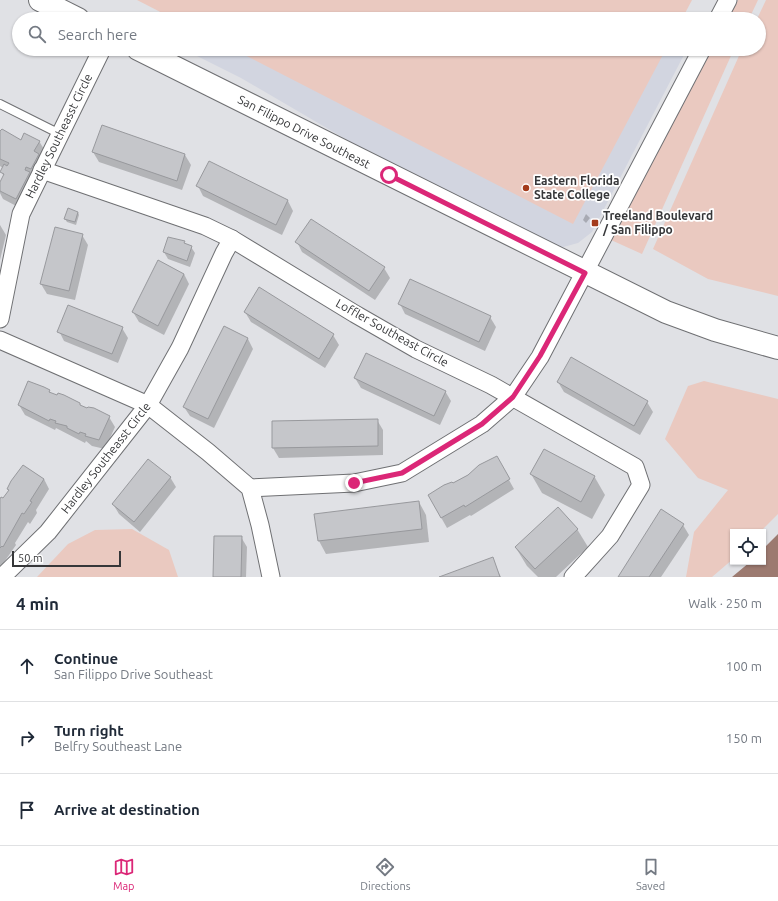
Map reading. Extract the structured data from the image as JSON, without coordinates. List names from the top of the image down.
{
  "streets": {
    "street": ["San Filippo Drive Southeast", "Hardley Southeasst Circle", "Loffler Southeast Circle"]
  },
  "crossings": [
    ["Hardley Southeasst Circle", "Loffler Southeast Circle"]
  ],
  "places": {
    "other": ["Eastern Florida State College"],
    "transit": ["Treeland Boulevard / San Filippo"]
  },
  "scale_bar": "50 m",
  "page": {
    "search": "Search here",
    "scale": "50 m",
    "heading": ["4 min", "Walk · 250 m"],
    "list": [
      ["Continue", "San Filippo Drive Southeast", "100 m"],
      ["Turn right", "Belfry Southeast Lane", "150 m"],
      "Arrive at destination"
    ],
    "nav": ["Map", "Directions", "Saved"]
  }
}
